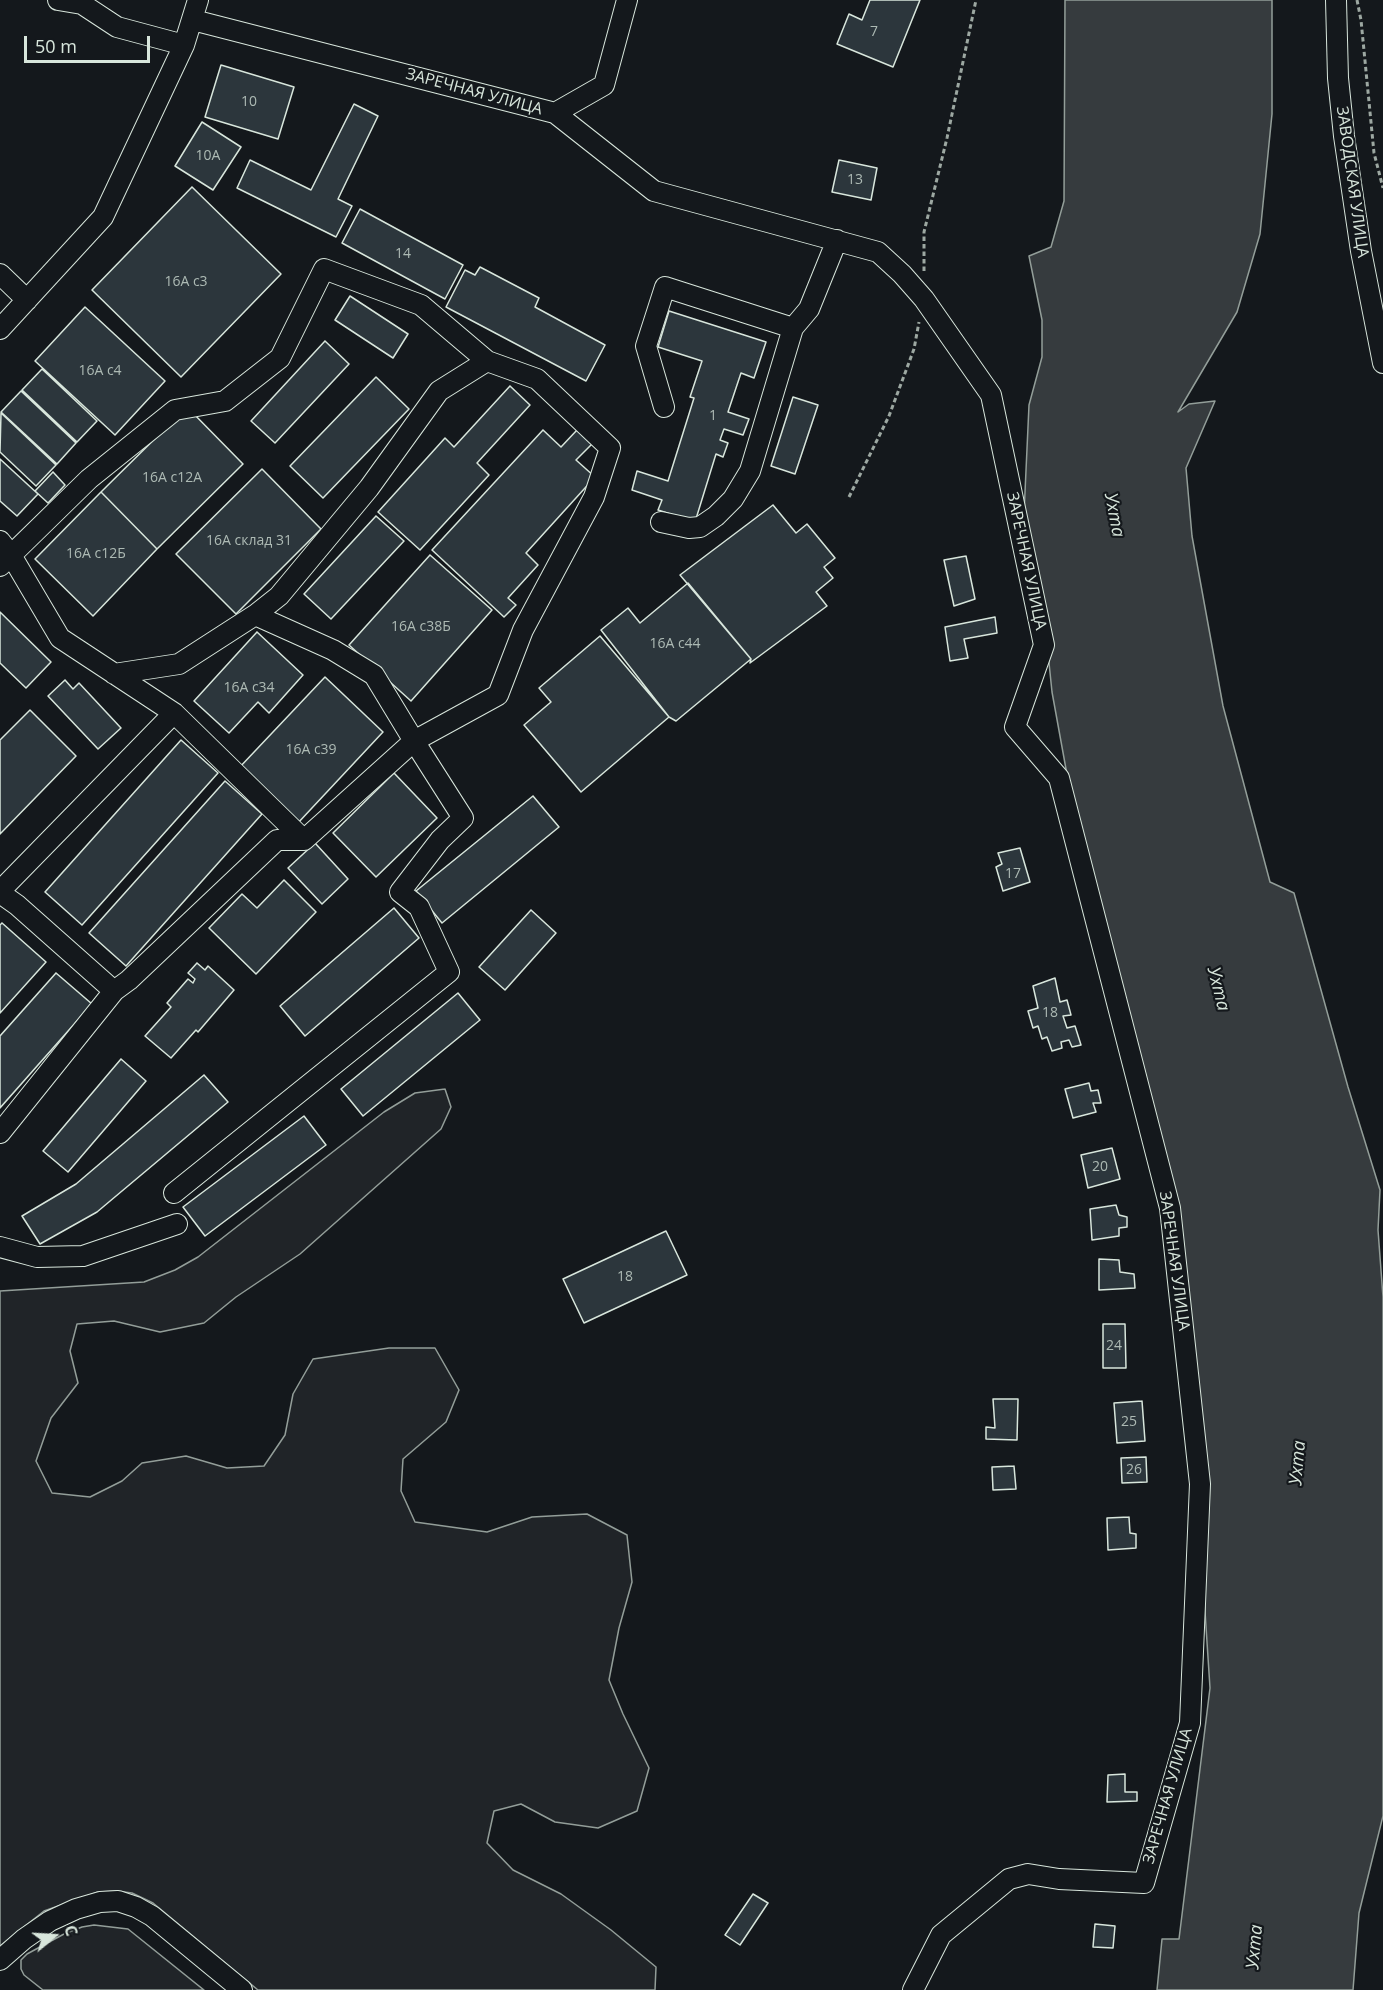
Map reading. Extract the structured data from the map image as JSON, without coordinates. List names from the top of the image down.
{
  "streets": {
    "street": ["ЗАРЕЧНАЯ УЛИЦА", "ЗАВОДСКАЯ УЛИЦА"]
  },
  "water": ["Ухта"],
  "house_numbers": [
    "7",
    "10",
    "10А",
    "13",
    "14",
    "16А с3",
    "16А с4",
    "1",
    "16А с12А",
    "16А склад 31",
    "16А с12Б",
    "16А с38Б",
    "16А с44",
    "16А с34",
    "16А с39",
    "17",
    "18",
    "20",
    "18",
    "24",
    "25",
    "26"
  ],
  "scale_bar": "50 m",
  "north": "right"
}
